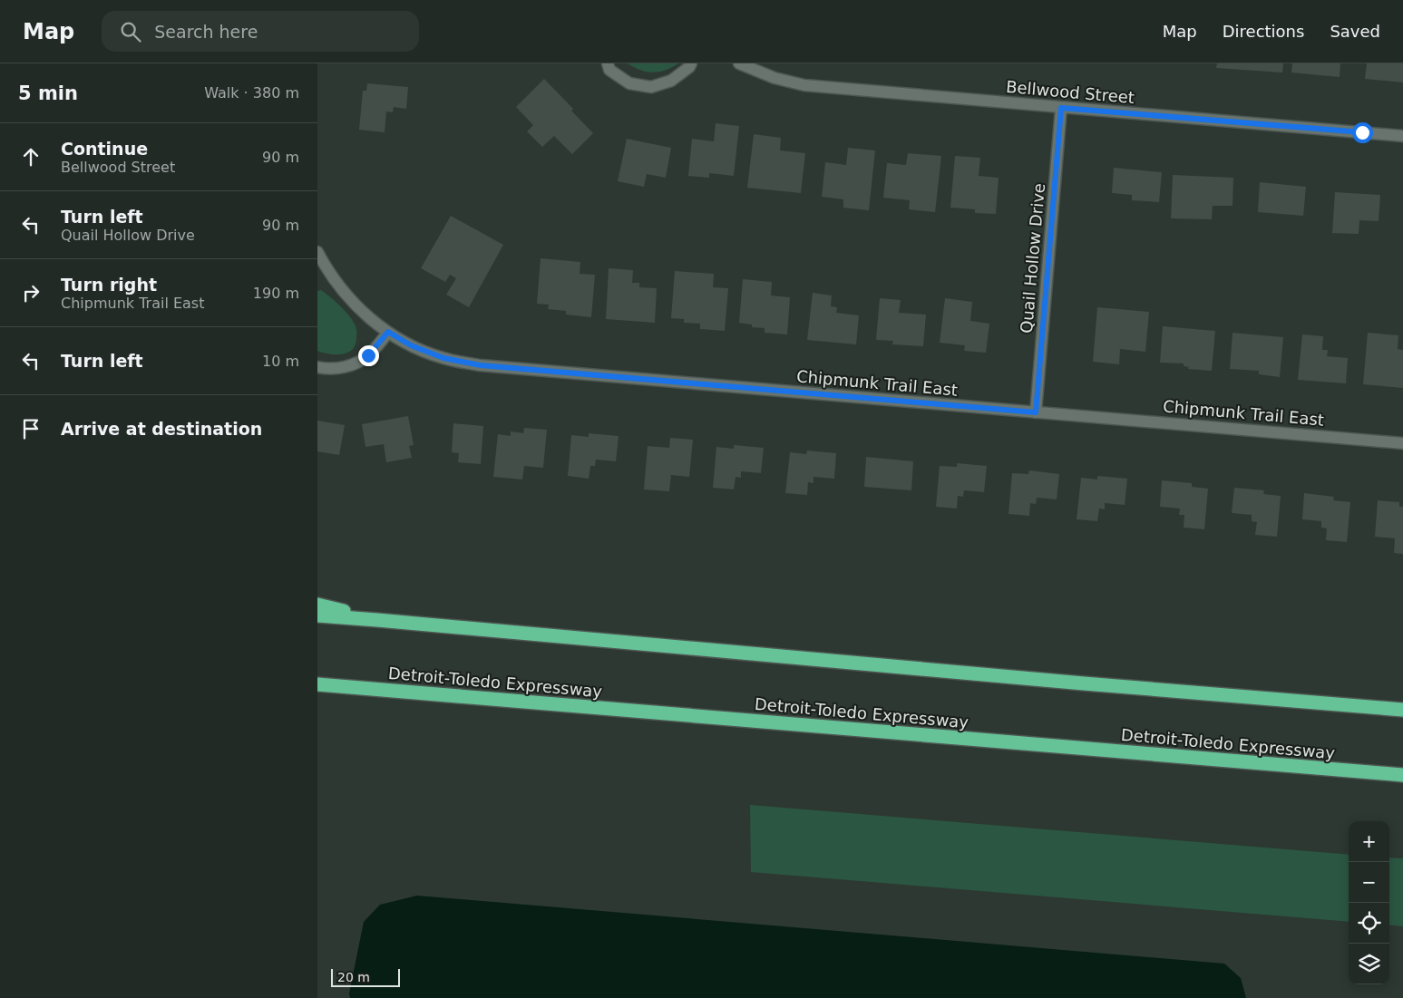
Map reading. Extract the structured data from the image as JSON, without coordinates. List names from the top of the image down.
{
  "streets": {
    "highway": ["Detroit-Toledo Expressway"],
    "street": ["Bellwood Street", "Quail Hollow Drive", "Chipmunk Trail East"]
  },
  "crossings": [
    ["Bellwood Street", "Quail Hollow Drive"],
    ["Quail Hollow Drive", "Chipmunk Trail East"]
  ],
  "scale_bar": "20 m",
  "page": {
    "header": "Map",
    "search": "Search here",
    "nav": ["Map", "Directions", "Saved"],
    "heading": ["5 min", "Walk · 380 m"],
    "list": [
      ["Continue", "Bellwood Street", "90 m"],
      ["Turn left", "Quail Hollow Drive", "90 m"],
      ["Turn right", "Chipmunk Trail East", "190 m"],
      ["Turn left", "10 m"],
      "Arrive at destination"
    ],
    "map_buttons": ["+", "−"],
    "scale": "20 m"
  }
}
